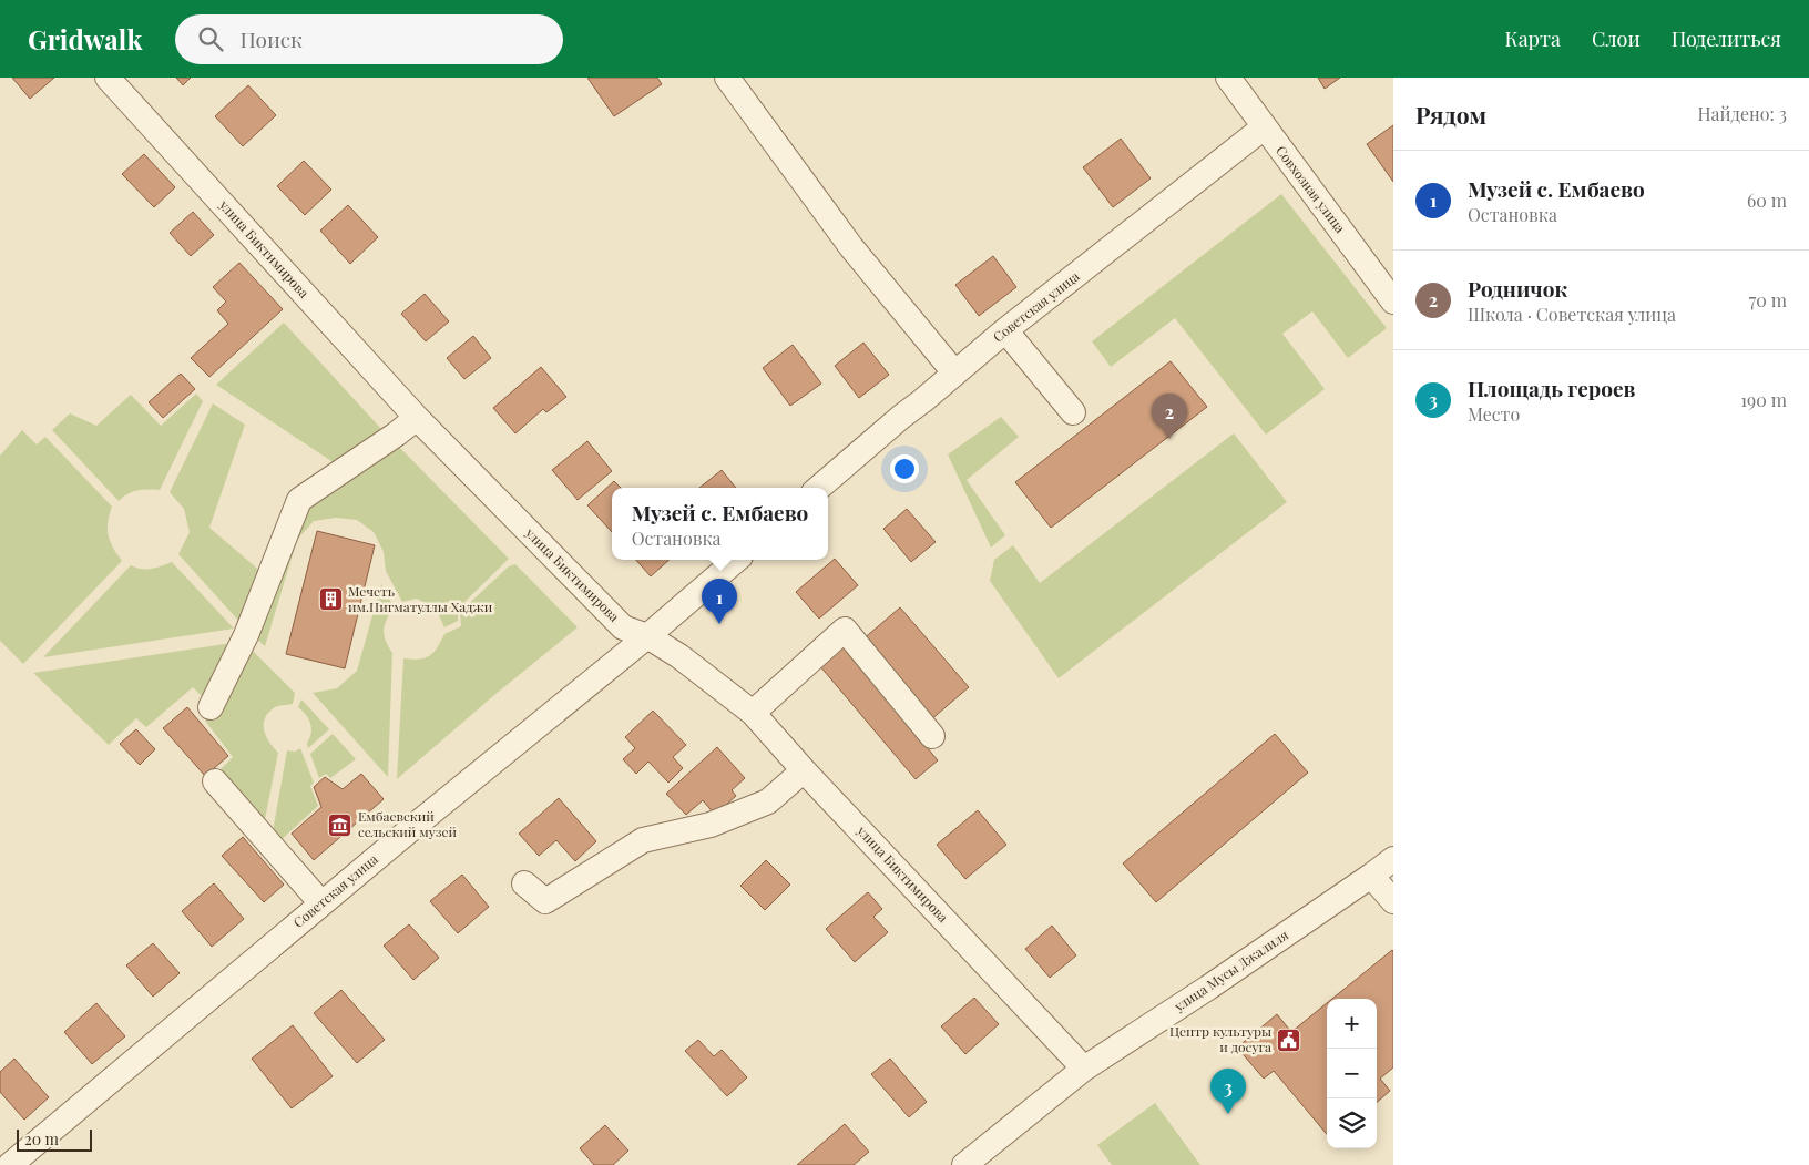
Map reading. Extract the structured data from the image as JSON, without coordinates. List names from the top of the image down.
{
  "streets": {
    "street": [
      "Совхозная улица",
      "улица Биктимирова",
      "Советская улица",
      "улица Мусы Джалиля"
    ]
  },
  "crossings": [
    ["Совхозная улица", "Советская улица"],
    ["улица Биктимирова", "Советская улица"],
    ["улица Биктимирова", "улица Мусы Джалиля"]
  ],
  "places": {
    "building": ["Мечеть им.Нигматуллы Хаджи"],
    "museum": ["Ембаевский сельский музей"],
    "public building": ["Центр культуры и досуга"]
  },
  "scale_bar": "20 m",
  "page": {
    "header": "Gridwalk",
    "search": "Поиск",
    "nav": ["Карта", "Слои", "Поделиться"],
    "heading": ["Рядом", "Найдено: 3"],
    "list": [
      {
        "mark": "1",
        "name": "Музей с. Ембаево",
        "note": "Остановка",
        "value": "60 m"
      },
      {
        "mark": "2",
        "name": "Родничок",
        "note": "Школа · Советская улица",
        "value": "70 m"
      },
      {
        "mark": "3",
        "name": "Площадь героев",
        "note": "Место",
        "value": "190 m"
      }
    ],
    "pins": ["2", "1", "3"],
    "popup": ["Музей с. Ембаево", "Остановка"],
    "map_buttons": ["+", "−"],
    "scale": "20 m"
  }
}
